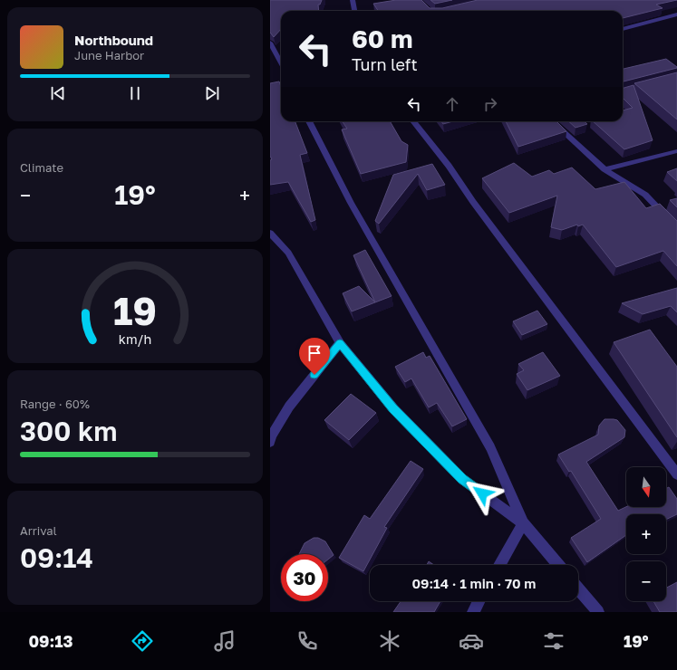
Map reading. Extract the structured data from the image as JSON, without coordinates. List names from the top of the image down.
{
  "north": "bottom",
  "page": {
    "turn": ["60 m", "Turn left"],
    "song": ["Northbound", "June Harbor"],
    "tile": [
      "Climate",
      ["Range · 60%", "300 km"],
      ["Arrival", "09:14"]
    ],
    "heat": ["−", "19°", "+"],
    "map_buttons": ["+", "−"],
    "limit": "30",
    "trip": "09:14 · 1 min · 70 m",
    "tabs": ["09:13", "19°"],
    "gauge": ["19", "km/h"]
  }
}
